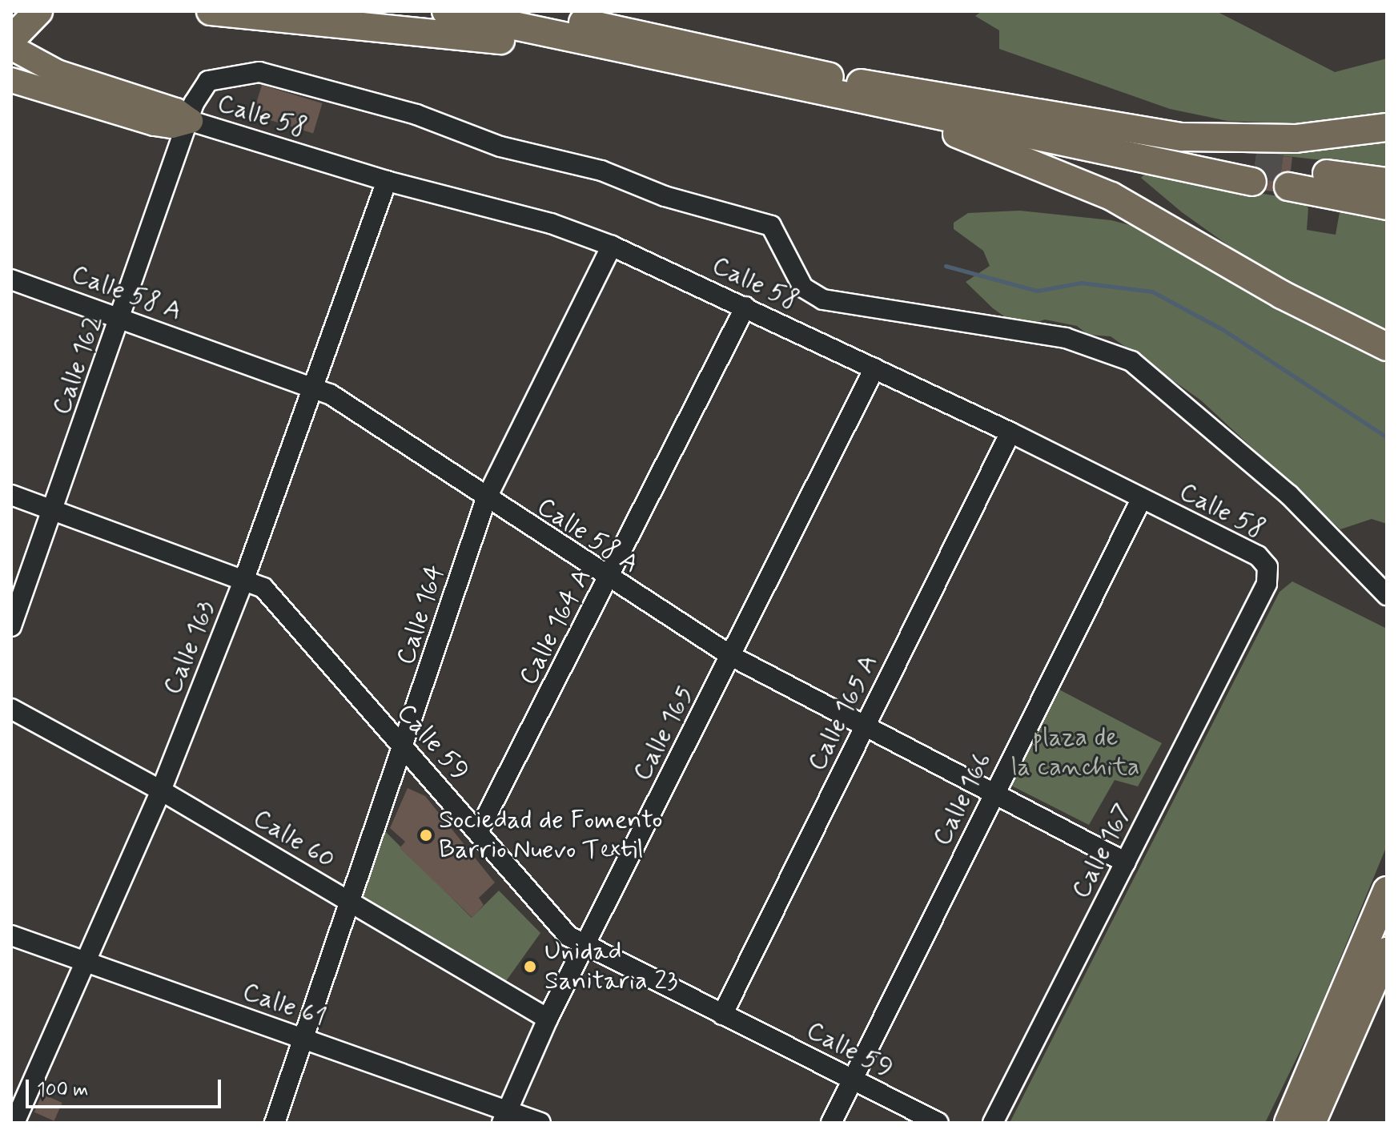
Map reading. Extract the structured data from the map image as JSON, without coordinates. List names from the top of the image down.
{
  "streets": {
    "street": [
      "Calle 58",
      "Calle 58 A",
      "Calle 162",
      "Calle 164",
      "Calle 164 A",
      "Calle 163",
      "Calle 165 A",
      "Calle 165",
      "Calle 59",
      "Calle 166",
      "Calle 60",
      "Calle 167",
      "Calle 61"
    ]
  },
  "crossings": [
    ["Calle 58", "Calle 162"],
    ["Calle 58", "Calle 164"],
    ["Calle 58", "Calle 164 A"],
    ["Calle 58", "Calle 163"],
    ["Calle 58", "Calle 165 A"],
    ["Calle 58", "Calle 165"],
    ["Calle 58", "Calle 166"],
    ["Calle 58", "Calle 167"],
    ["Calle 58 A", "Calle 162"],
    ["Calle 58 A", "Calle 164"],
    ["Calle 58 A", "Calle 164 A"],
    ["Calle 58 A", "Calle 163"],
    ["Calle 58 A", "Calle 165 A"],
    ["Calle 58 A", "Calle 165"],
    ["Calle 58 A", "Calle 166"],
    ["Calle 58 A", "Calle 167"],
    ["Calle 162", "Calle 59"],
    ["Calle 164", "Calle 59"],
    ["Calle 164", "Calle 60"],
    ["Calle 164", "Calle 61"],
    ["Calle 164 A", "Calle 59"],
    ["Calle 163", "Calle 59"],
    ["Calle 163", "Calle 60"],
    ["Calle 163", "Calle 61"],
    ["Calle 165 A", "Calle 59"],
    ["Calle 165", "Calle 59"],
    ["Calle 165", "Calle 60"],
    ["Calle 165", "Calle 61"],
    ["Calle 59", "Calle 166"]
  ],
  "parks": ["plaza de la canchita"],
  "places": ["Sociedad de Fomento Barrio Nuevo Textil", "Unidad Sanitaria 23"],
  "scale_bar": "100 m"
}
